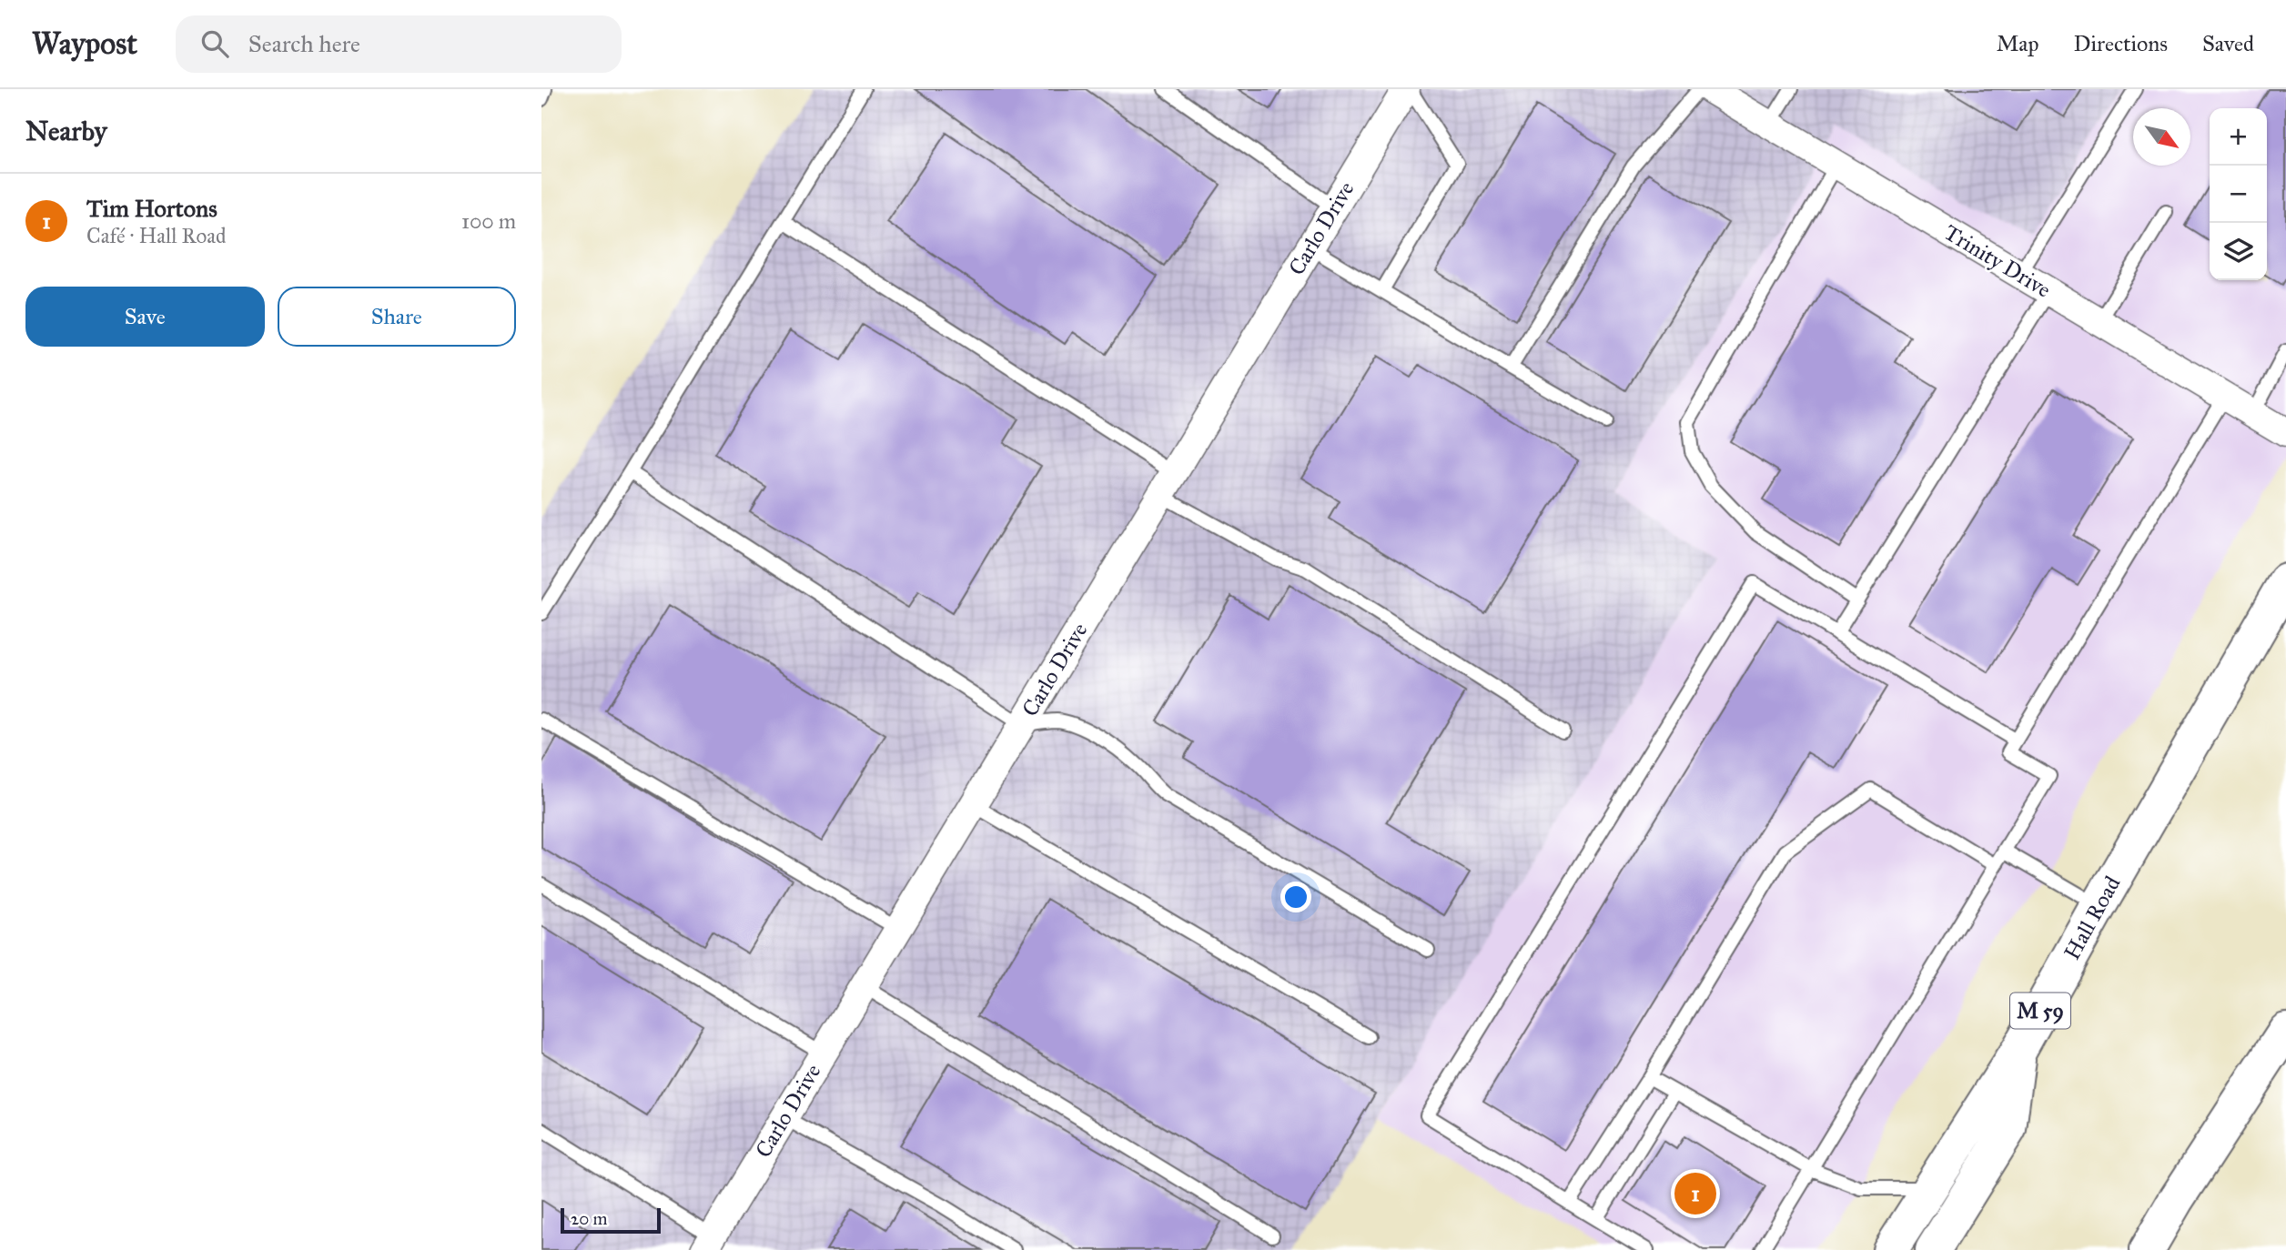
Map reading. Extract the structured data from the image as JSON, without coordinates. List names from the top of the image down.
{
  "streets": {
    "highway": ["Hall Road", "M 59"],
    "street": ["Carlo Drive", "Trinity Drive"]
  },
  "scale_bar": "20 m",
  "north": "bottom right",
  "page": {
    "header": "Waypost",
    "search": "Search here",
    "nav": ["Map", "Directions", "Saved"],
    "heading": "Nearby",
    "map_buttons": ["+", "−"],
    "list": [
      {
        "mark": "1",
        "name": "Tim Hortons",
        "note": "Café · Hall Road",
        "value": "100 m"
      }
    ],
    "buttons": ["Save", "Share"],
    "pins": "1",
    "scale": "20 m"
  }
}
